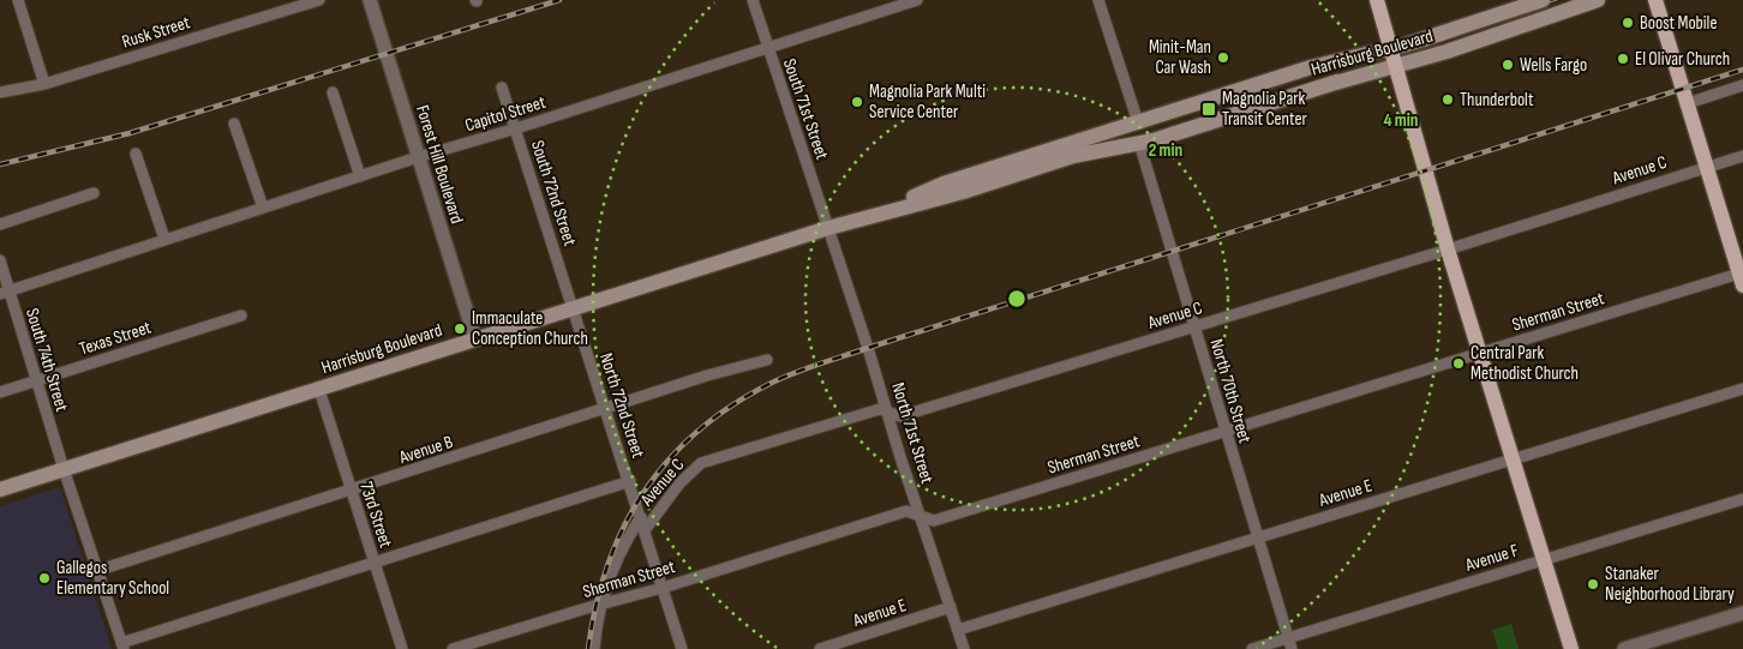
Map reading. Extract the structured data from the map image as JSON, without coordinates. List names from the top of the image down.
{
  "streets": {
    "main road": ["Harrisburg Boulevard"],
    "street": [
      "Rusk Street",
      "South 71st Street",
      "Capitol Street",
      "Forest Hill Boulevard",
      "Avenue C",
      "South 72nd Street",
      "Sherman Street",
      "Texas Street",
      "South 74th Street",
      "North 70th Street",
      "North 72nd Street",
      "North 71st Street",
      "Avenue B",
      "Avenue E",
      "73rd Street",
      "Avenue F"
    ]
  },
  "crossings": [
    ["Harrisburg Boulevard", "South 71st Street"],
    ["Harrisburg Boulevard", "Forest Hill Boulevard"],
    ["Harrisburg Boulevard", "South 72nd Street"],
    ["Harrisburg Boulevard", "South 74th Street"],
    ["Harrisburg Boulevard", "North 70th Street"],
    ["Harrisburg Boulevard", "North 72nd Street"],
    ["Harrisburg Boulevard", "North 71st Street"],
    ["Harrisburg Boulevard", "73rd Street"],
    ["South 71st Street", "Capitol Street"],
    ["South 71st Street", "North 71st Street"],
    ["Capitol Street", "Forest Hill Boulevard"],
    ["Capitol Street", "South 72nd Street"],
    ["Capitol Street", "South 74th Street"],
    ["Avenue C", "South 74th Street"],
    ["Avenue C", "North 70th Street"],
    ["Avenue C", "North 72nd Street"],
    ["Avenue C", "North 71st Street"],
    ["Avenue C", "73rd Street"],
    ["South 72nd Street", "North 72nd Street"],
    ["Sherman Street", "North 70th Street"],
    ["Sherman Street", "North 72nd Street"],
    ["Sherman Street", "North 71st Street"],
    ["Texas Street", "South 74th Street"],
    ["South 74th Street", "Avenue B"],
    ["North 70th Street", "Avenue E"],
    ["North 70th Street", "Avenue F"],
    ["North 72nd Street", "Avenue B"],
    ["North 71st Street", "Avenue E"],
    ["Avenue B", "73rd Street"]
  ],
  "places": {
    "other": [
      "Boost Mobile",
      "Minit-Man Car Wash",
      "El Olivar Church",
      "Wells Fargo",
      "Thunderbolt",
      "Magnolia Park Multi Service Center",
      "Immaculate Conception Church",
      "Central Park Methodist Church",
      "Gallegos Elementary School",
      "Stanaker Neighborhood Library"
    ],
    "transit": ["Magnolia Park Transit Center"]
  },
  "rings": ["4 min", "2 min"]
}
